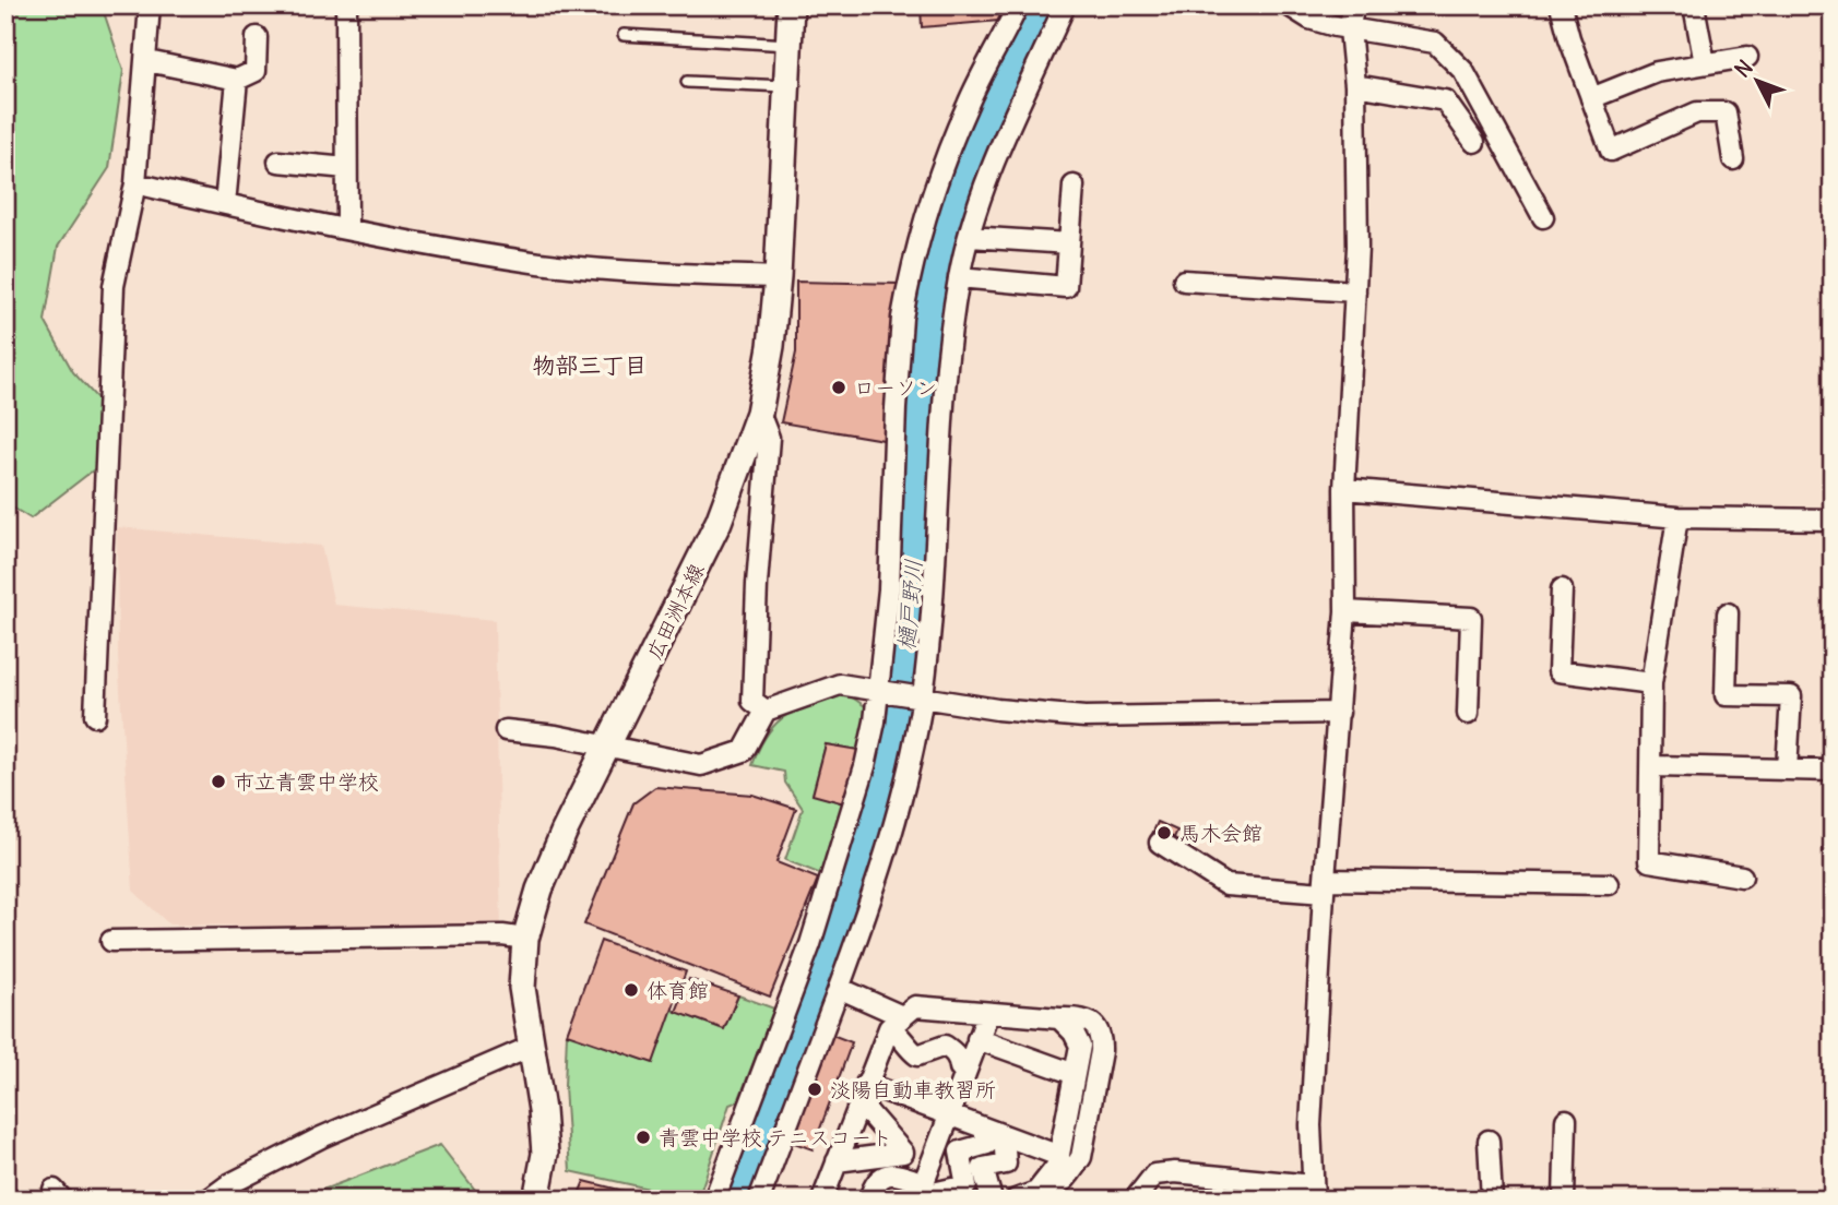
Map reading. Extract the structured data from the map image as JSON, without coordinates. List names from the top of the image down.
{
  "streets": {
    "main road": ["広田洲本線"]
  },
  "districts": ["物部三丁目"],
  "water": ["樋戸野川"],
  "places": [
    "ローソン",
    "市立青雲中学校",
    "馬木会館",
    "体育館",
    "淡陽自動車教習所",
    "青雲中学校 テニスコート"
  ],
  "north": "top left"
}
